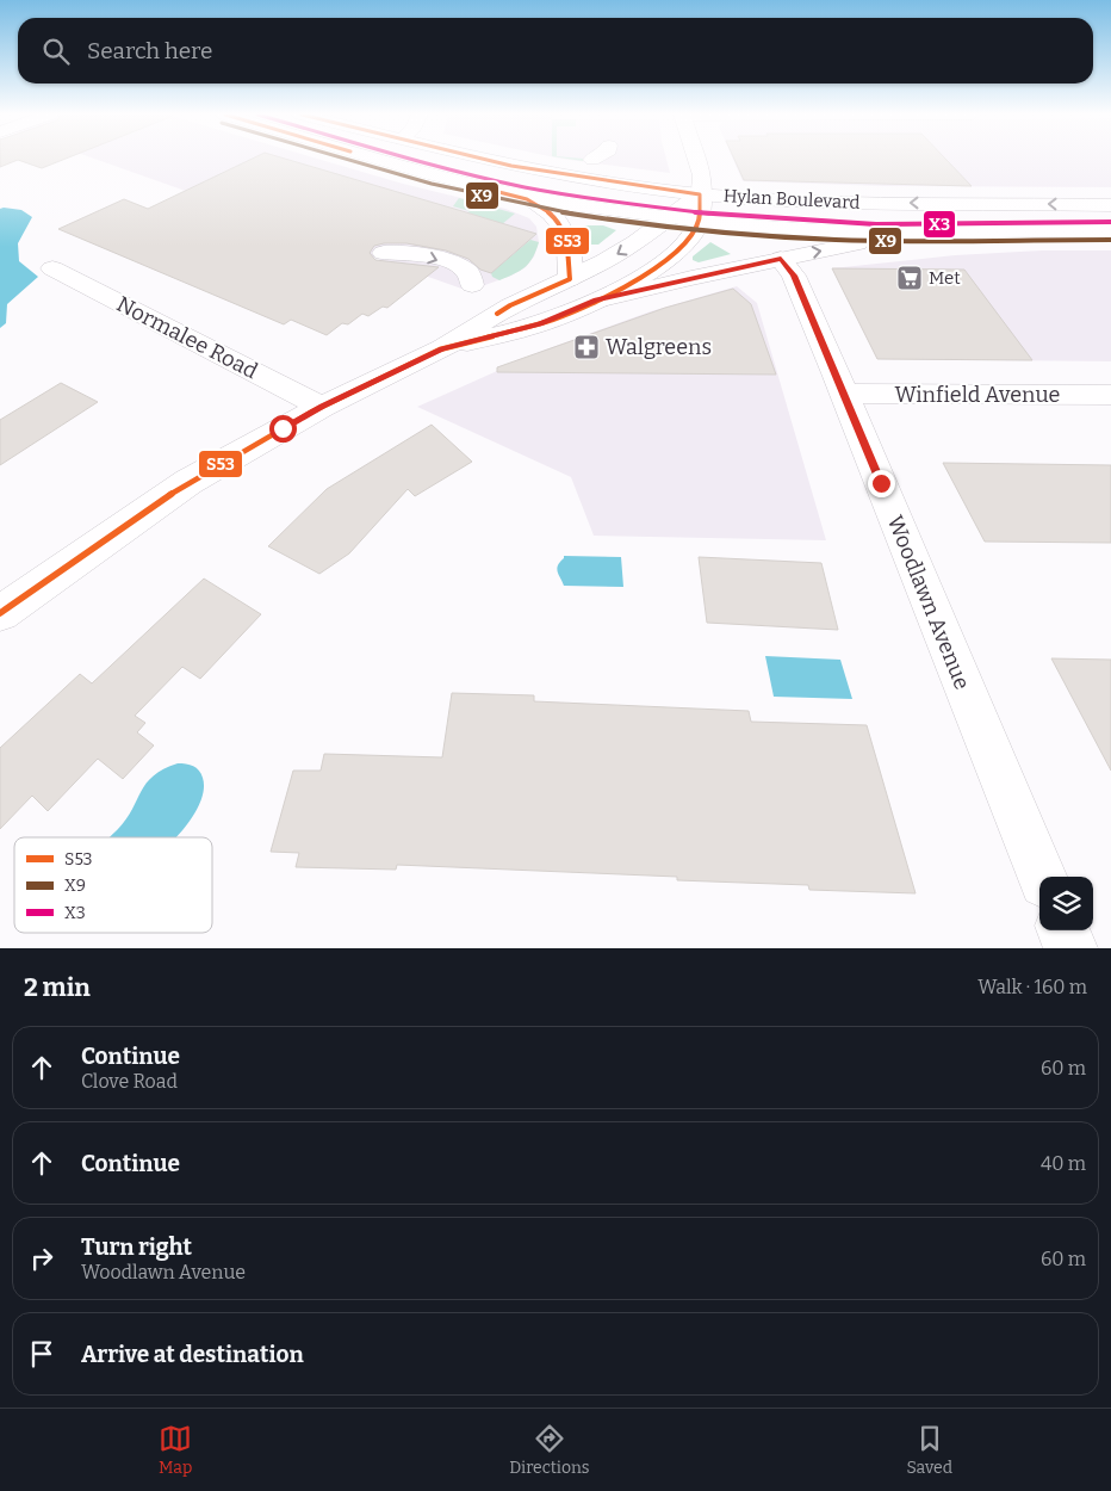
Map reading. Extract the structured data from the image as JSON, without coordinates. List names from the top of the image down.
{
  "streets": {
    "street": [
      "Hylan Boulevard",
      "Normalee Road",
      "Winfield Avenue",
      "Woodlawn Avenue"
    ]
  },
  "crossings": [
    ["Winfield Avenue", "Woodlawn Avenue"]
  ],
  "places": {
    "supermarket": ["Met"],
    "pharmacy": ["Walgreens"]
  },
  "lines": ["transit line S53", "transit line X9", "transit line X3"],
  "legend": ["S53", "X9", "X3"],
  "page": {
    "search": "Search here",
    "heading": ["2 min", "Walk · 160 m"],
    "list": [
      ["Continue", "Clove Road", "60 m"],
      ["Continue", "40 m"],
      ["Turn right", "Woodlawn Avenue", "60 m"],
      "Arrive at destination"
    ],
    "nav": ["Map", "Directions", "Saved"]
  }
}
